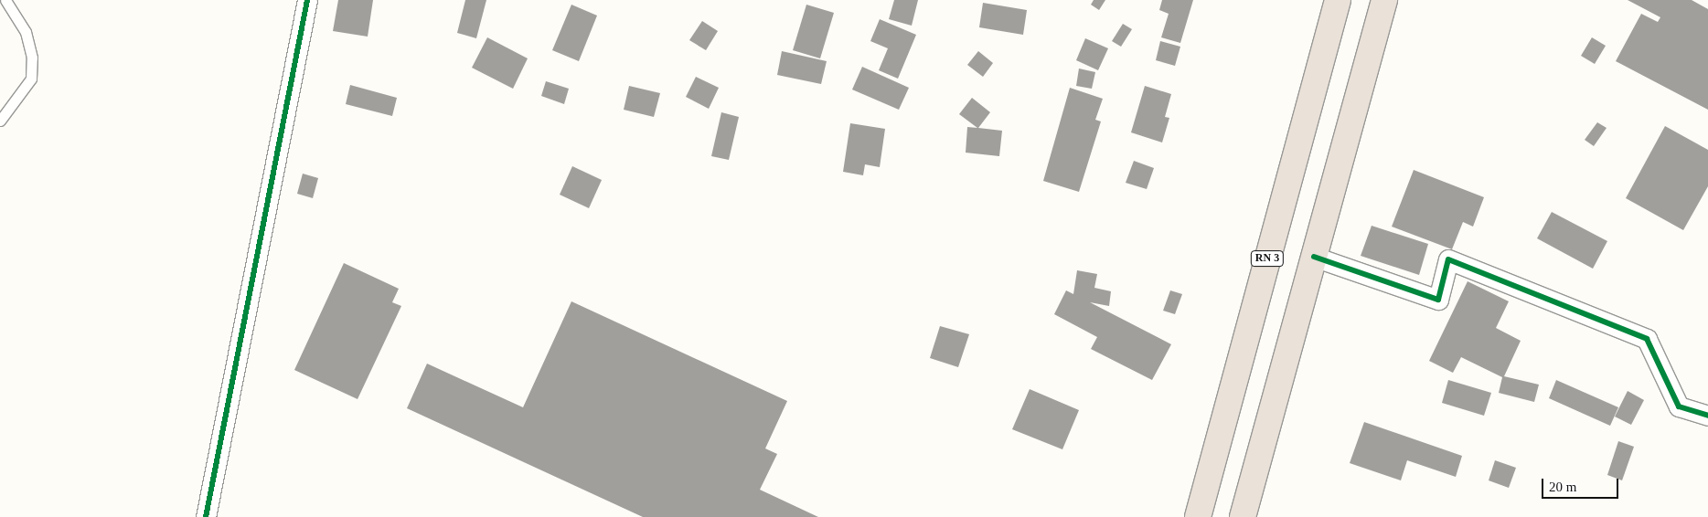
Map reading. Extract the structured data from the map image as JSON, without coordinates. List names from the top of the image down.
{
  "streets": {
    "highway": ["RN 3"]
  },
  "scale_bar": "20 m"
}
